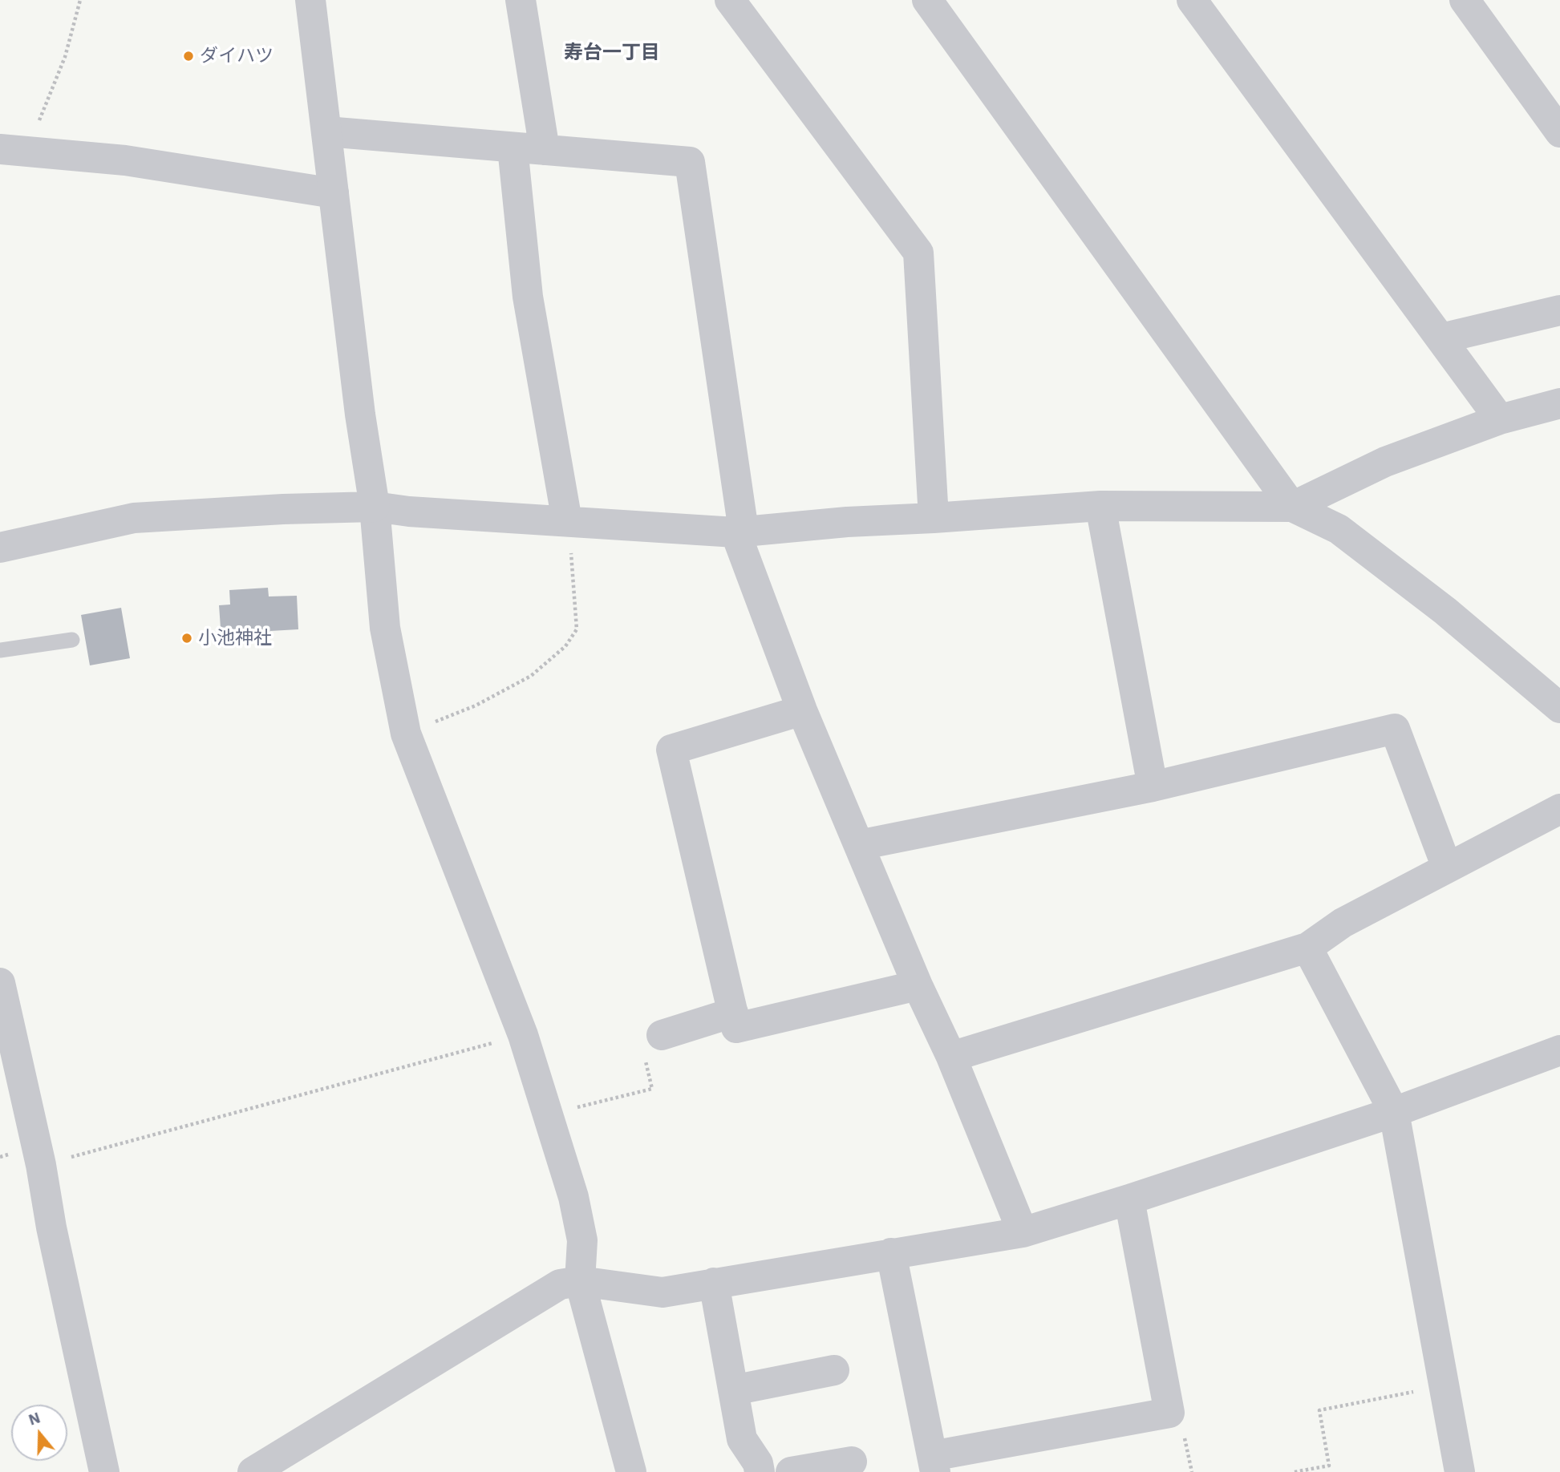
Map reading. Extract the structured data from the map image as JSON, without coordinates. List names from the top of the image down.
{
  "districts": ["寿台一丁目"],
  "places": ["ダイハツ", "小池神社"],
  "north": "top"
}
